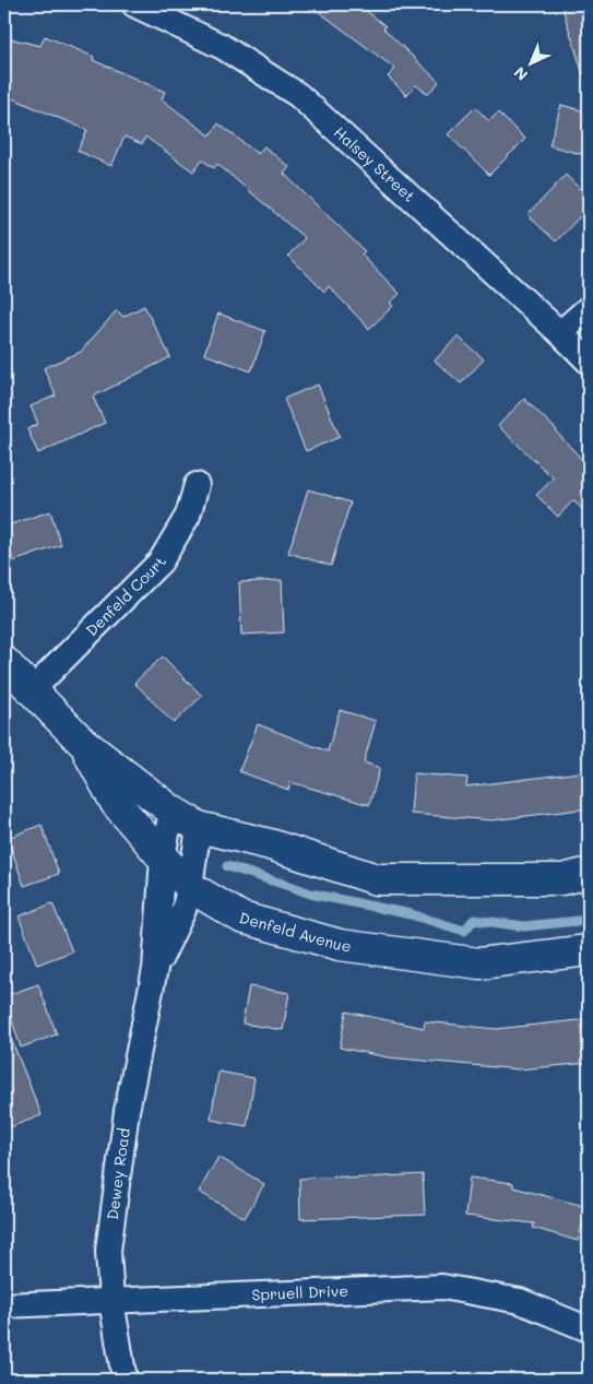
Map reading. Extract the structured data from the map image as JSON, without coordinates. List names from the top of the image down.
{
  "streets": {
    "street": [
      "Halsey Street",
      "Denfeld Court",
      "Denfeld Avenue",
      "Dewey Road",
      "Spruell Drive"
    ]
  },
  "crossings": [
    ["Denfeld Court", "Denfeld Avenue"],
    ["Denfeld Avenue", "Dewey Road"],
    ["Dewey Road", "Spruell Drive"]
  ],
  "north": "bottom left"
}
